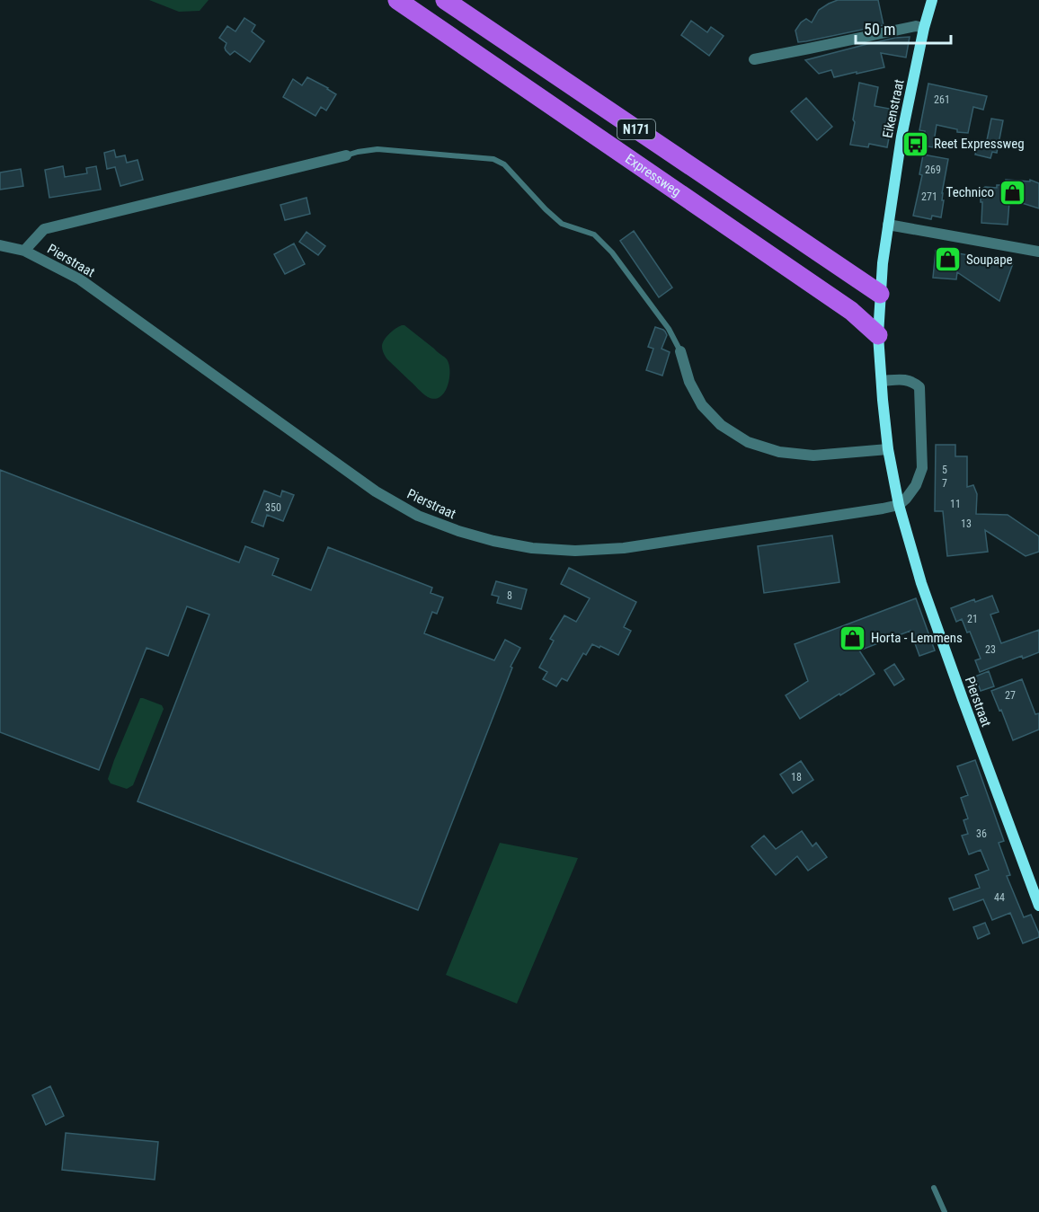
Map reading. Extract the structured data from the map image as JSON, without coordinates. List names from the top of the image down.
{
  "streets": {
    "highway": ["N171", "Expressweg"],
    "street": ["Eikenstraat", "Pierstraat"]
  },
  "crossings": [
    ["Eikenstraat", "Expressweg"],
    ["Eikenstraat", "Pierstraat"]
  ],
  "places": {
    "bus stop": ["Reet Expressweg"],
    "shop": ["Technico", "Soupape", "Horta - Lemmens"]
  },
  "house_numbers": [
    "261",
    "269",
    "271",
    "5",
    "7",
    "11",
    "350",
    "13",
    "8",
    "21",
    "23",
    "27",
    "18",
    "36",
    "44"
  ],
  "scale_bar": "50 m"
}
